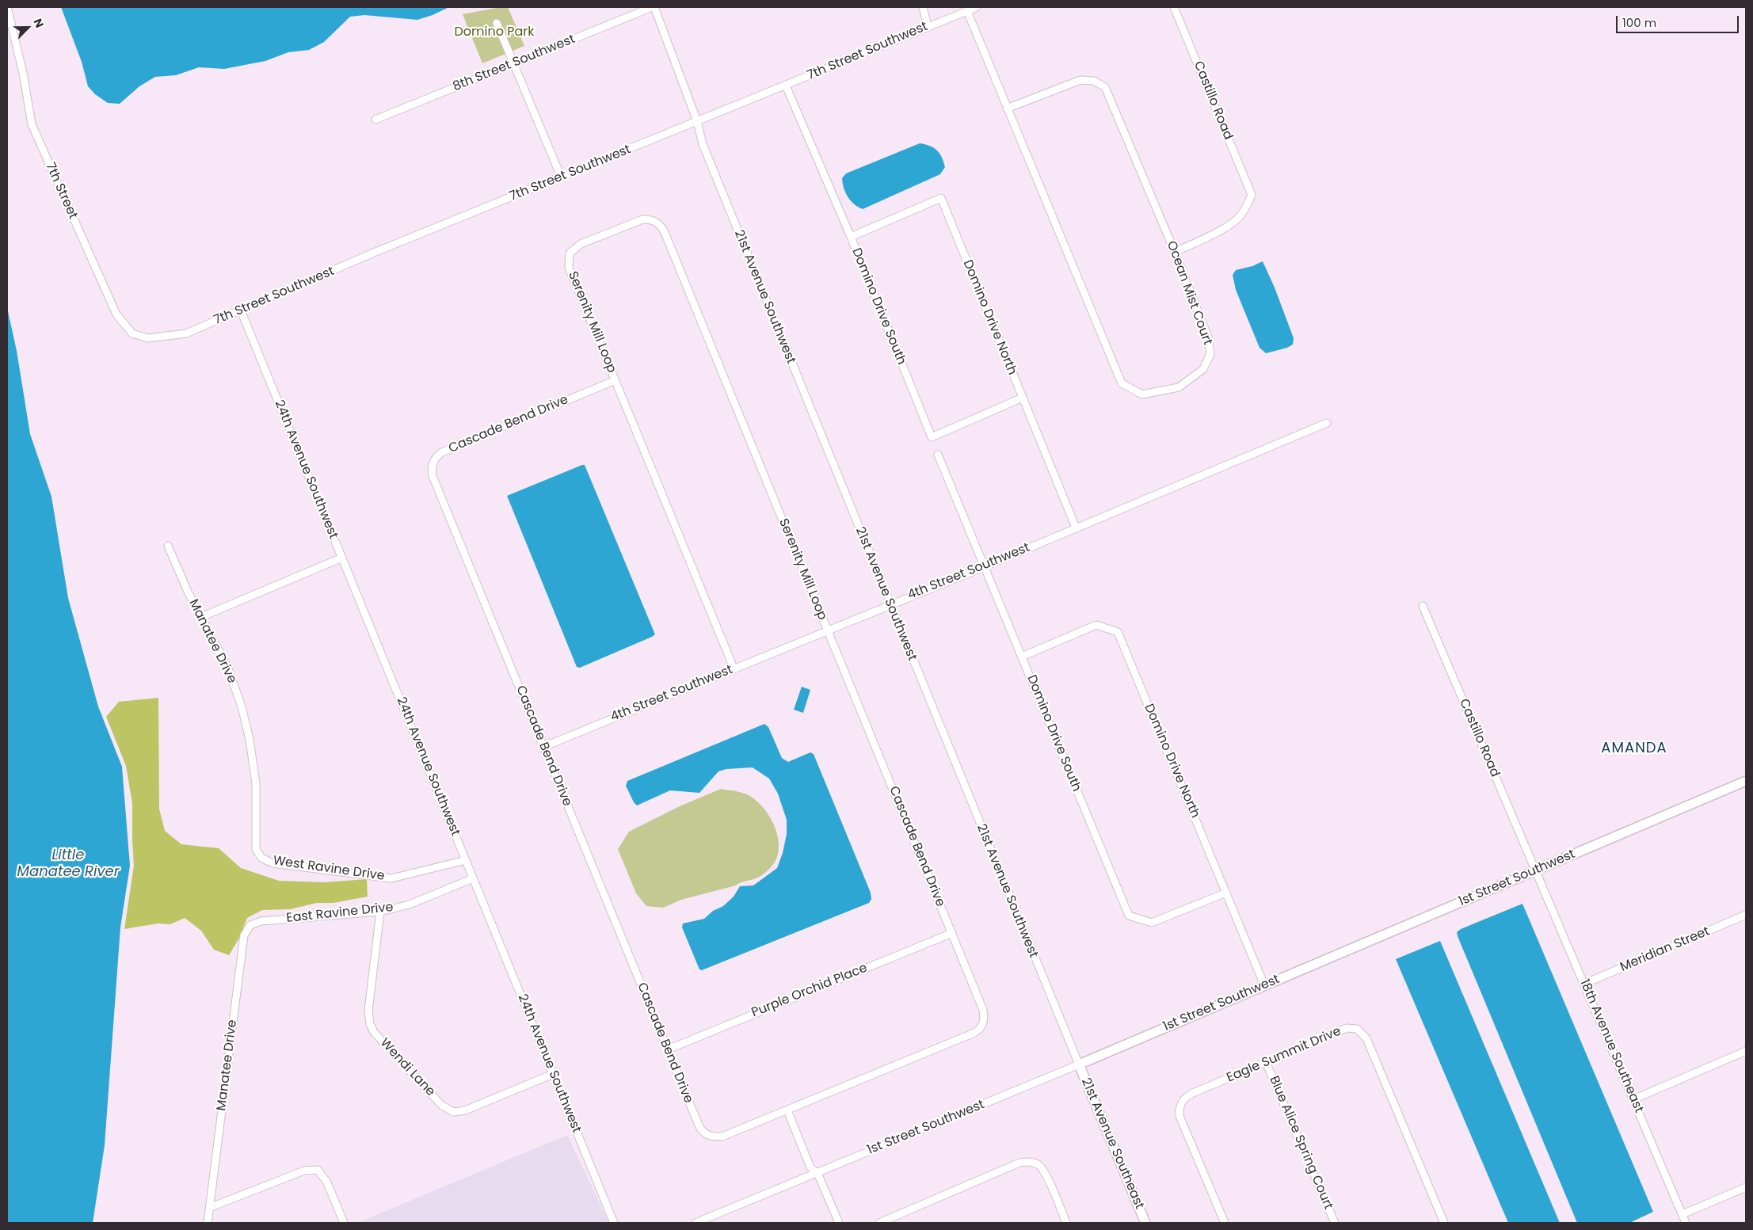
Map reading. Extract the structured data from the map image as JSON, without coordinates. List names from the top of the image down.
{
  "streets": {
    "street": [
      "7th Street Southwest",
      "8th Street Southwest",
      "Castillo Road",
      "7th Street",
      "Ocean Mist Court",
      "21st Avenue Southwest",
      "Domino Drive South",
      "Domino Drive North",
      "Serenity Mill Loop",
      "Cascade Bend Drive",
      "24th Avenue Southwest",
      "4th Street Southwest",
      "Manatee Drive",
      "West Ravine Drive",
      "1st Street Southwest",
      "East Ravine Drive",
      "Meridian Street",
      "Purple Orchid Place",
      "18th Avenue Southeast",
      "Eagle Summit Drive",
      "Wendi Lane",
      "Blue Alice Spring Court",
      "21st Avenue Southeast"
    ]
  },
  "crossings": [
    ["7th Street Southwest", "7th Street"],
    ["7th Street Southwest", "Ocean Mist Court"],
    ["7th Street Southwest", "21st Avenue Southwest"],
    ["7th Street Southwest", "Domino Drive South"],
    ["7th Street Southwest", "24th Avenue Southwest"],
    ["8th Street Southwest", "21st Avenue Southwest"],
    ["Castillo Road", "Ocean Mist Court"],
    ["Castillo Road", "1st Street Southwest"],
    ["Castillo Road", "18th Avenue Southeast"],
    ["21st Avenue Southwest", "4th Street Southwest"],
    ["21st Avenue Southwest", "1st Street Southwest"],
    ["21st Avenue Southwest", "21st Avenue Southeast"],
    ["Domino Drive South", "Domino Drive North"],
    ["Domino Drive South", "4th Street Southwest"],
    ["Domino Drive North", "4th Street Southwest"],
    ["Domino Drive North", "1st Street Southwest"],
    ["Serenity Mill Loop", "Cascade Bend Drive"],
    ["Serenity Mill Loop", "4th Street Southwest"],
    ["Cascade Bend Drive", "4th Street Southwest"],
    ["Cascade Bend Drive", "Purple Orchid Place"],
    ["24th Avenue Southwest", "West Ravine Drive"],
    ["24th Avenue Southwest", "East Ravine Drive"],
    ["24th Avenue Southwest", "Wendi Lane"],
    ["Manatee Drive", "West Ravine Drive"],
    ["Manatee Drive", "East Ravine Drive"],
    ["1st Street Southwest", "18th Avenue Southeast"],
    ["1st Street Southwest", "21st Avenue Southeast"],
    ["East Ravine Drive", "Wendi Lane"],
    ["Meridian Street", "18th Avenue Southeast"],
    ["Eagle Summit Drive", "Blue Alice Spring Court"]
  ],
  "districts": ["AMANDA"],
  "water": ["Little Manatee River"],
  "parks": ["Domino Park"],
  "scale_bar": "100 m",
  "north": "top right"
}
